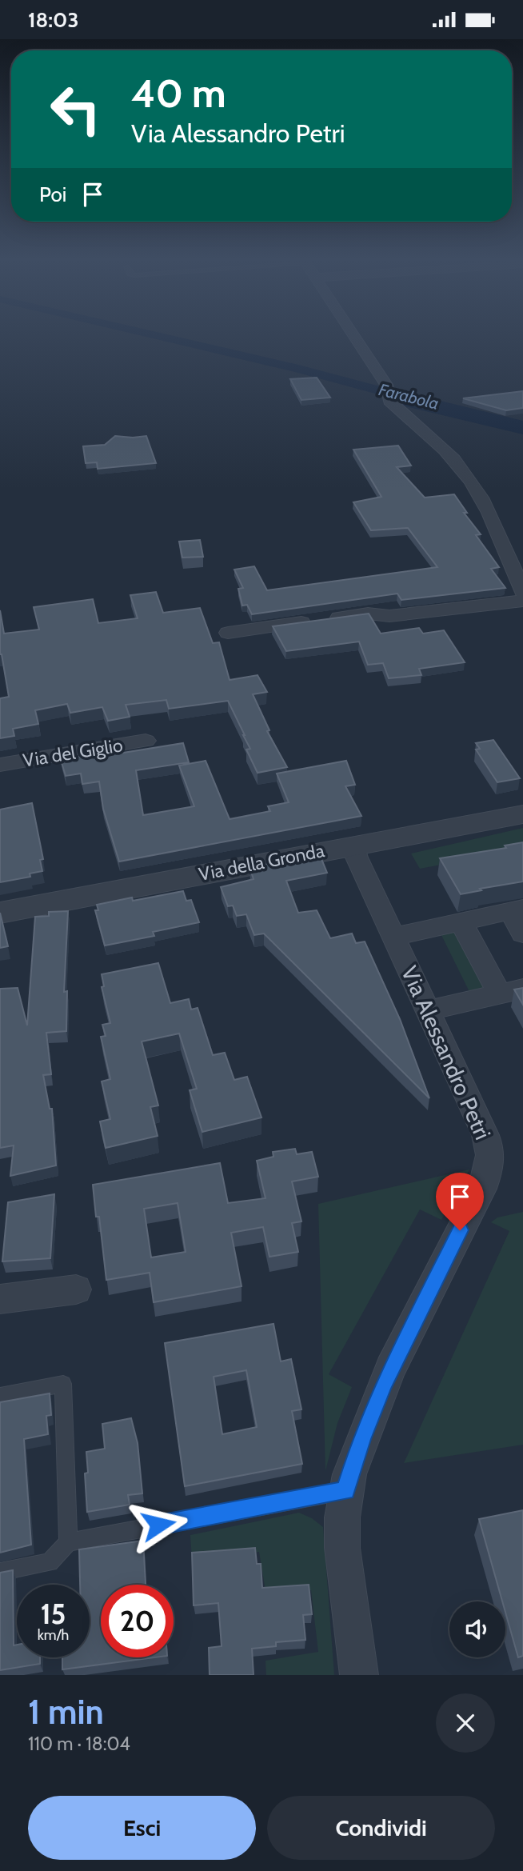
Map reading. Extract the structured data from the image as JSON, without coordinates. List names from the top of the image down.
{
  "streets": {
    "street": ["Via del Giglio", "Via della Gronda", "Via Alessandro Petri"]
  },
  "crossings": [
    ["Via della Gronda", "Via Alessandro Petri"]
  ],
  "water": ["Farabola"],
  "page": {
    "status": "18:03",
    "turn": ["40 m", "Via Alessandro Petri"],
    "then": "Poi",
    "speed": "15 km/h",
    "limit": "20",
    "heading": ["1 min", "110 m · 18:04"],
    "buttons": ["Esci", "Condividi"]
  }
}
